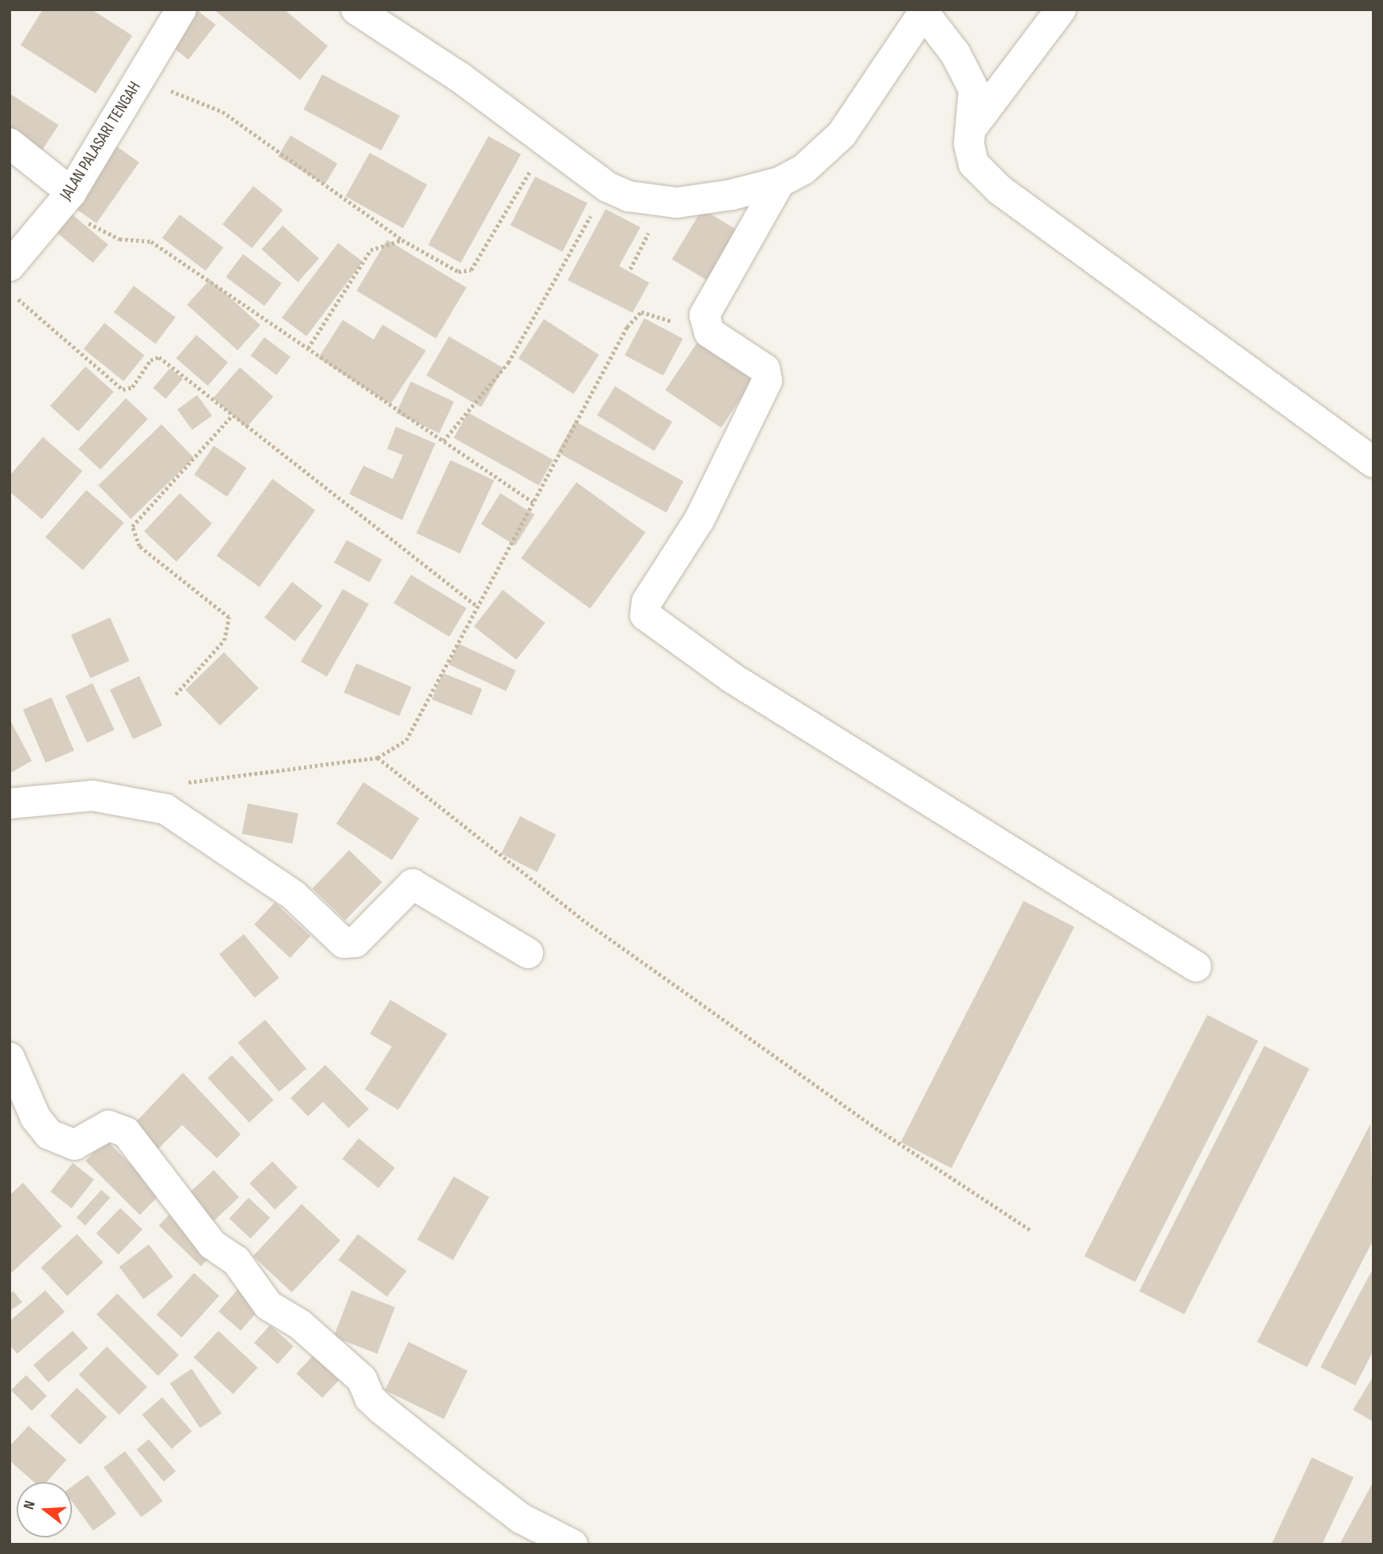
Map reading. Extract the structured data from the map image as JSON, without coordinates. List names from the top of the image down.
{
  "streets": {
    "street": ["JALAN PALASARI TENGAH"]
  },
  "north": "left"
}
